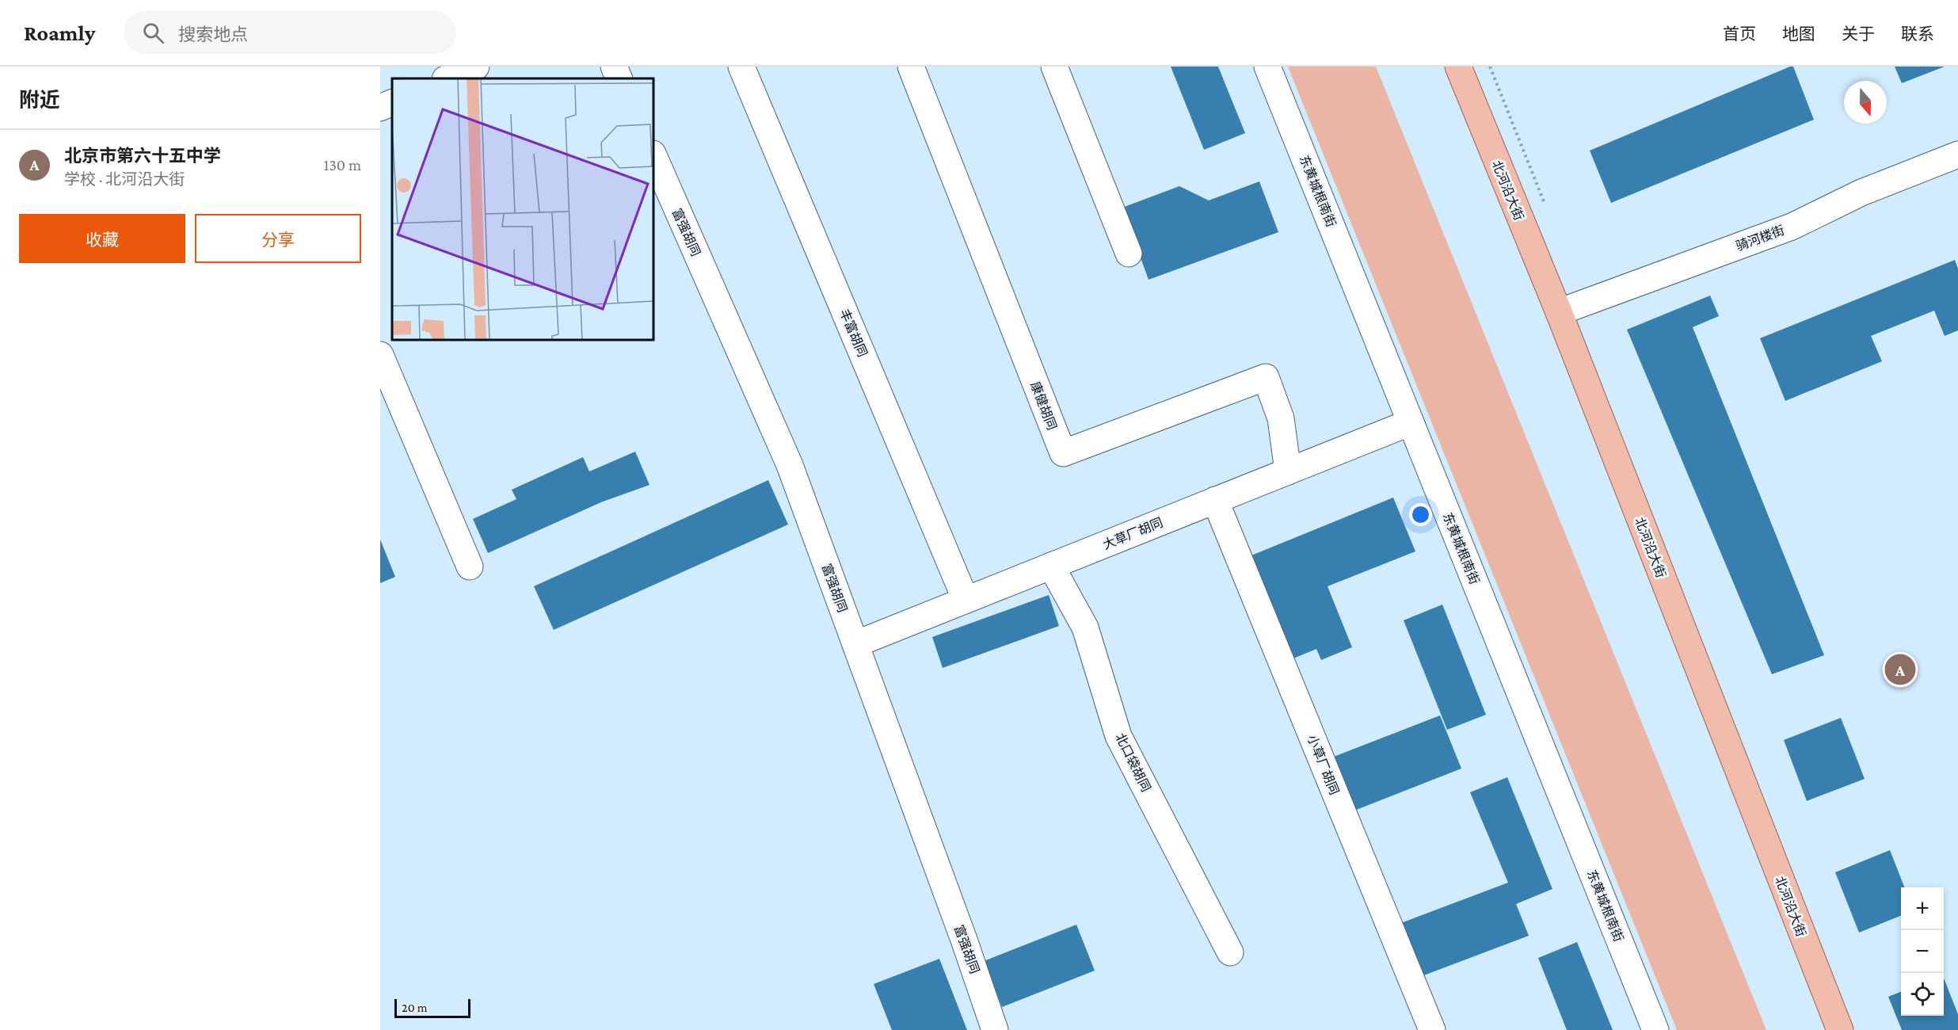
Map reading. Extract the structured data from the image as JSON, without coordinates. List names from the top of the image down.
{
  "streets": {
    "main road": ["北河沿大街"],
    "street": [
      "东黄城根南街",
      "富强胡同",
      "骑河楼街",
      "丰富胡同",
      "康健胡同",
      "大草厂胡同",
      "北口袋胡同",
      "小草厂胡同"
    ]
  },
  "crossings": [
    ["北河沿大街", "骑河楼街"],
    ["东黄城根南街", "大草厂胡同"],
    ["富强胡同", "大草厂胡同"],
    ["丰富胡同", "大草厂胡同"],
    ["康健胡同", "大草厂胡同"],
    ["大草厂胡同", "北口袋胡同"],
    ["大草厂胡同", "小草厂胡同"]
  ],
  "scale_bar": "20 m",
  "north": "bottom",
  "page": {
    "header": "Roamly",
    "search": "搜索地点",
    "nav": [
      "首页",
      "地图",
      "关于",
      "联系"
    ],
    "heading": "附近",
    "list": [
      {
        "mark": "A",
        "name": "北京市第六十五中学",
        "note": "学校 · 北河沿大街",
        "value": "130 m"
      }
    ],
    "buttons": ["收藏", "分享"],
    "pins": "A",
    "map_buttons": ["+", "−"],
    "scale": "20 m"
  }
}
